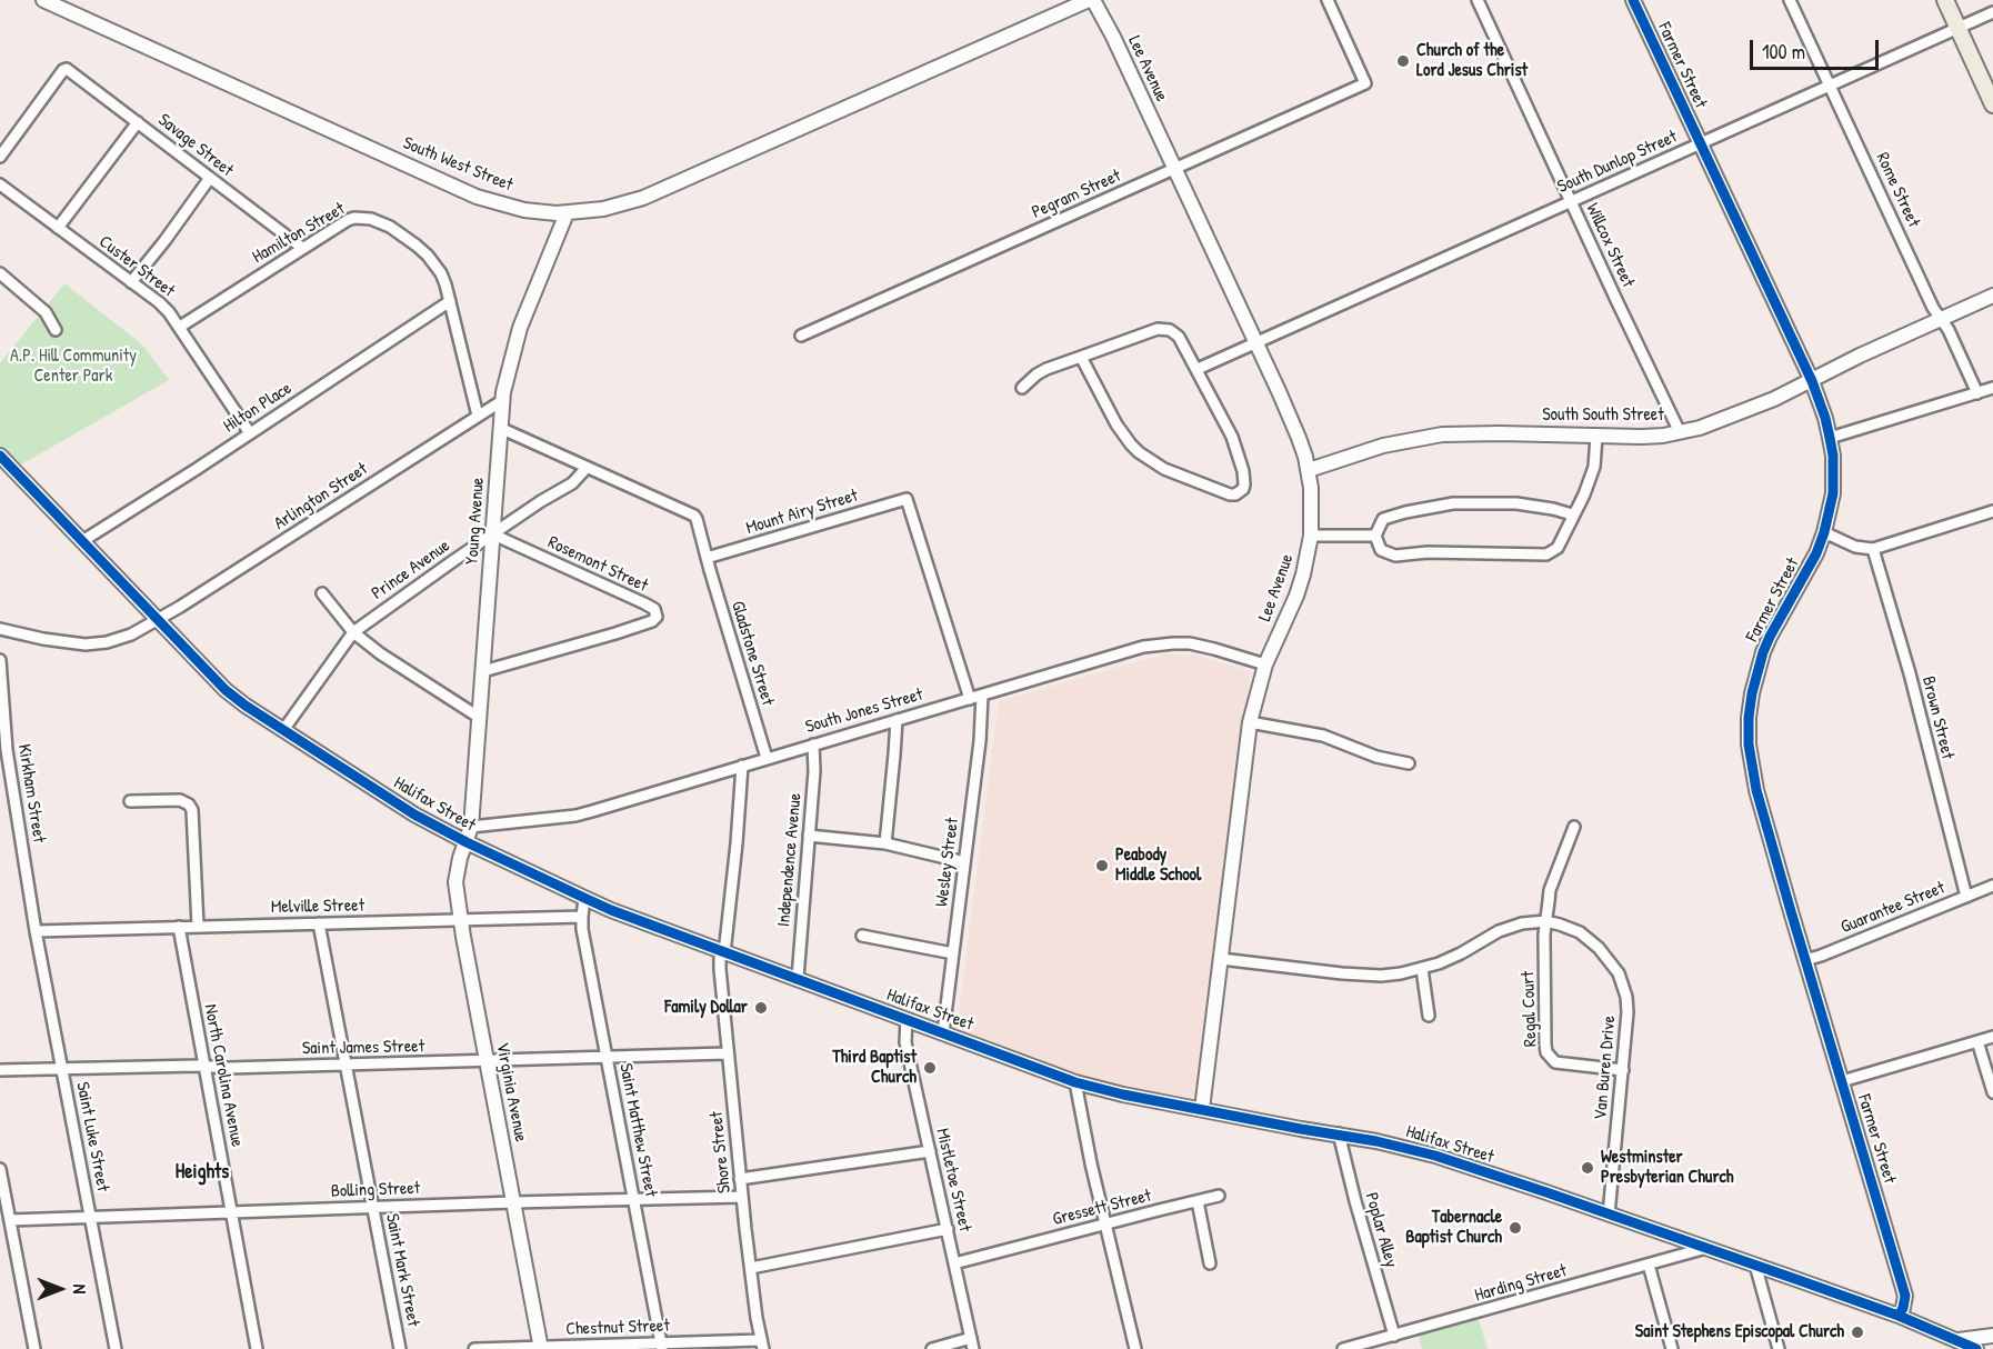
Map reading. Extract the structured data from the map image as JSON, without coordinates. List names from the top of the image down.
{
  "streets": {
    "street": [
      "Farmer Street",
      "Lee Avenue",
      "Savage Street",
      "South Dunlop Street",
      "South West Street",
      "Rome Street",
      "Pegram Street",
      "Hamilton Street",
      "Willcox Street",
      "Custer Street",
      "Hilton Place",
      "South South Street",
      "Arlington Street",
      "Mount Airy Street",
      "Young Avenue",
      "Rosemont Street",
      "Prince Avenue",
      "Gladstone Street",
      "South Jones Street",
      "Brown Street",
      "Kirkham Street",
      "Halifax Street",
      "Independence Avenue",
      "Wesley Street",
      "Melville Street",
      "Guarantee Street",
      "Regal Court",
      "Saint James Street",
      "Van Buren Drive",
      "North Carolina Avenue",
      "Virginia Avenue",
      "Saint Matthew Street",
      "Saint Luke Street",
      "Shore Street",
      "Mistletoe Street",
      "Bolling Street",
      "Gressett Street",
      "Poplar Alley",
      "Saint Mark Street",
      "Harding Street",
      "Chestnut Street"
    ]
  },
  "crossings": [
    ["Farmer Street", "South Dunlop Street"],
    ["Farmer Street", "South South Street"],
    ["Farmer Street", "Halifax Street"],
    ["Farmer Street", "Guarantee Street"],
    ["Lee Avenue", "South Dunlop Street"],
    ["Lee Avenue", "South West Street"],
    ["Lee Avenue", "Pegram Street"],
    ["Lee Avenue", "South South Street"],
    ["Lee Avenue", "South Jones Street"],
    ["Lee Avenue", "Halifax Street"],
    ["Lee Avenue", "Van Buren Drive"],
    ["Savage Street", "Hamilton Street"],
    ["South Dunlop Street", "Rome Street"],
    ["South Dunlop Street", "Willcox Street"],
    ["South West Street", "Young Avenue"],
    ["Rome Street", "South South Street"],
    ["Hamilton Street", "Custer Street"],
    ["Hamilton Street", "Hilton Place"],
    ["Hamilton Street", "Arlington Street"],
    ["Willcox Street", "South South Street"],
    ["Custer Street", "Hilton Place"],
    ["Hilton Place", "Halifax Street"],
    ["Arlington Street", "Young Avenue"],
    ["Arlington Street", "Halifax Street"],
    ["Mount Airy Street", "Gladstone Street"],
    ["Mount Airy Street", "South Jones Street"],
    ["Young Avenue", "Rosemont Street"],
    ["Young Avenue", "Prince Avenue"],
    ["Young Avenue", "South Jones Street"],
    ["Young Avenue", "Halifax Street"],
    ["Young Avenue", "Virginia Avenue"],
    ["Rosemont Street", "Prince Avenue"],
    ["Prince Avenue", "Halifax Street"],
    ["Gladstone Street", "South Jones Street"],
    ["South Jones Street", "Independence Avenue"],
    ["South Jones Street", "Wesley Street"],
    ["South Jones Street", "Shore Street"],
    ["Brown Street", "Guarantee Street"],
    ["Kirkham Street", "Melville Street"],
    ["Kirkham Street", "Saint Luke Street"],
    ["Halifax Street", "Independence Avenue"],
    ["Halifax Street", "Wesley Street"],
    ["Halifax Street", "Van Buren Drive"],
    ["Halifax Street", "Virginia Avenue"],
    ["Halifax Street", "Shore Street"],
    ["Halifax Street", "Mistletoe Street"],
    ["Halifax Street", "Poplar Alley"],
    ["Halifax Street", "Harding Street"],
    ["Melville Street", "North Carolina Avenue"],
    ["Melville Street", "Virginia Avenue"],
    ["Melville Street", "Saint Matthew Street"],
    ["Melville Street", "Saint Luke Street"],
    ["Melville Street", "Saint Mark Street"],
    ["Regal Court", "Van Buren Drive"],
    ["Saint James Street", "North Carolina Avenue"],
    ["Saint James Street", "Virginia Avenue"],
    ["Saint James Street", "Saint Matthew Street"],
    ["Saint James Street", "Saint Luke Street"],
    ["Saint James Street", "Shore Street"],
    ["Saint James Street", "Saint Mark Street"],
    ["North Carolina Avenue", "Bolling Street"],
    ["Virginia Avenue", "Bolling Street"],
    ["Virginia Avenue", "Chestnut Street"],
    ["Saint Matthew Street", "Bolling Street"],
    ["Saint Matthew Street", "Chestnut Street"],
    ["Saint Luke Street", "Bolling Street"],
    ["Shore Street", "Bolling Street"],
    ["Shore Street", "Chestnut Street"],
    ["Mistletoe Street", "Gressett Street"],
    ["Bolling Street", "Saint Mark Street"],
    ["Poplar Alley", "Harding Street"]
  ],
  "districts": ["Heights"],
  "parks": ["A.P. Hill Community Center Park"],
  "places": [
    "Church of the Lord Jesus Christ",
    "Peabody Middle School",
    "Family Dollar",
    "Third Baptist Church",
    "Westminster Presbyterian Church",
    "Tabernacle Baptist Church",
    "Saint Stephens Episcopal Church"
  ],
  "scale_bar": "100 m",
  "north": "right"
}
